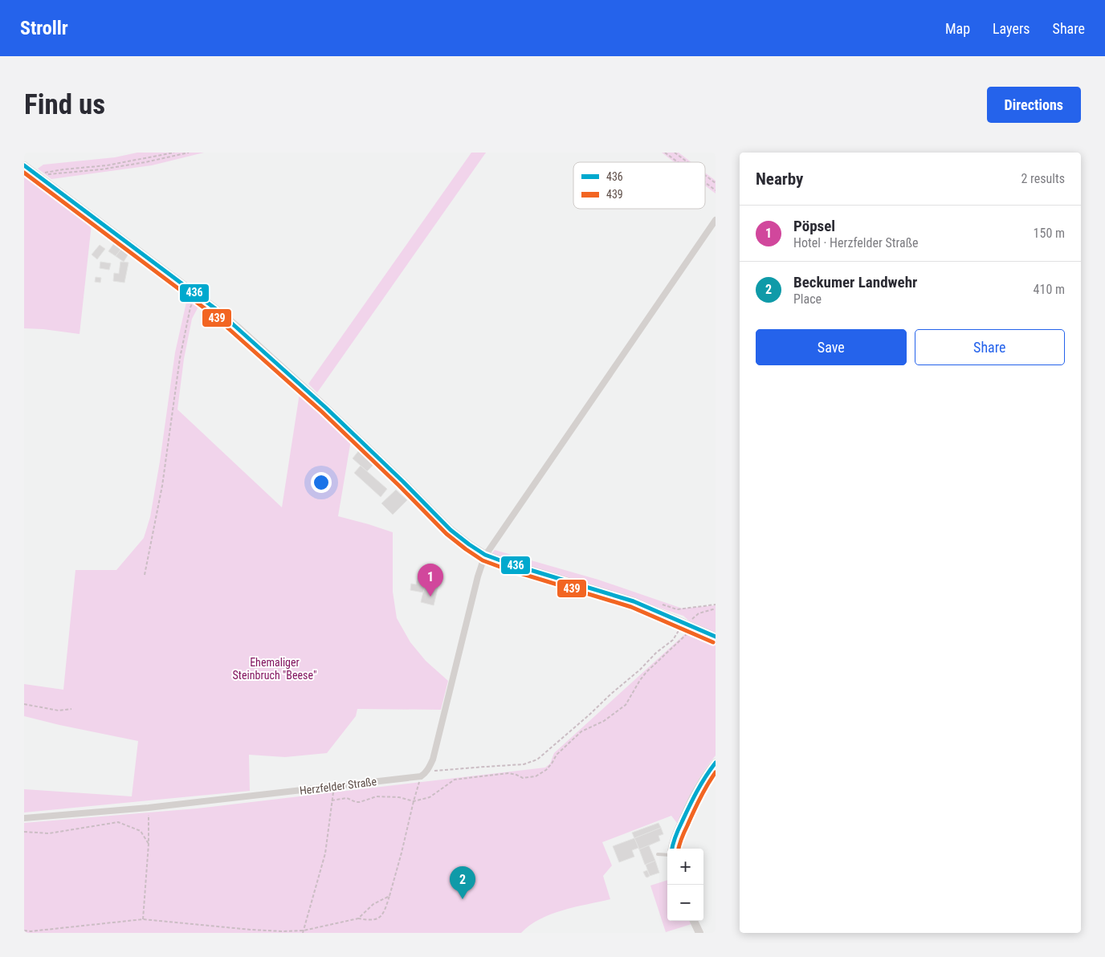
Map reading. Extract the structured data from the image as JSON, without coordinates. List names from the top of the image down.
{
  "streets": {
    "street": ["Herzfelder Straße"]
  },
  "parks": ["Ehemaliger Steinbruch \"Beese\""],
  "lines": ["transit line 436", "transit line 439"],
  "legend": ["436", "439"],
  "page": {
    "header": "Strollr",
    "nav": ["Map", "Layers", "Share"],
    "buttons": [
      "Directions",
      ["Save", "Share"]
    ],
    "title": "Find us",
    "heading": ["Nearby", "2 results"],
    "list": [
      {
        "mark": "1",
        "name": "Pöpsel",
        "note": "Hotel · Herzfelder Straße",
        "value": "150 m"
      },
      {
        "mark": "2",
        "name": "Beckumer Landwehr",
        "note": "Place",
        "value": "410 m"
      }
    ],
    "pins": ["1", "2"],
    "map_buttons": ["+", "−"]
  }
}
